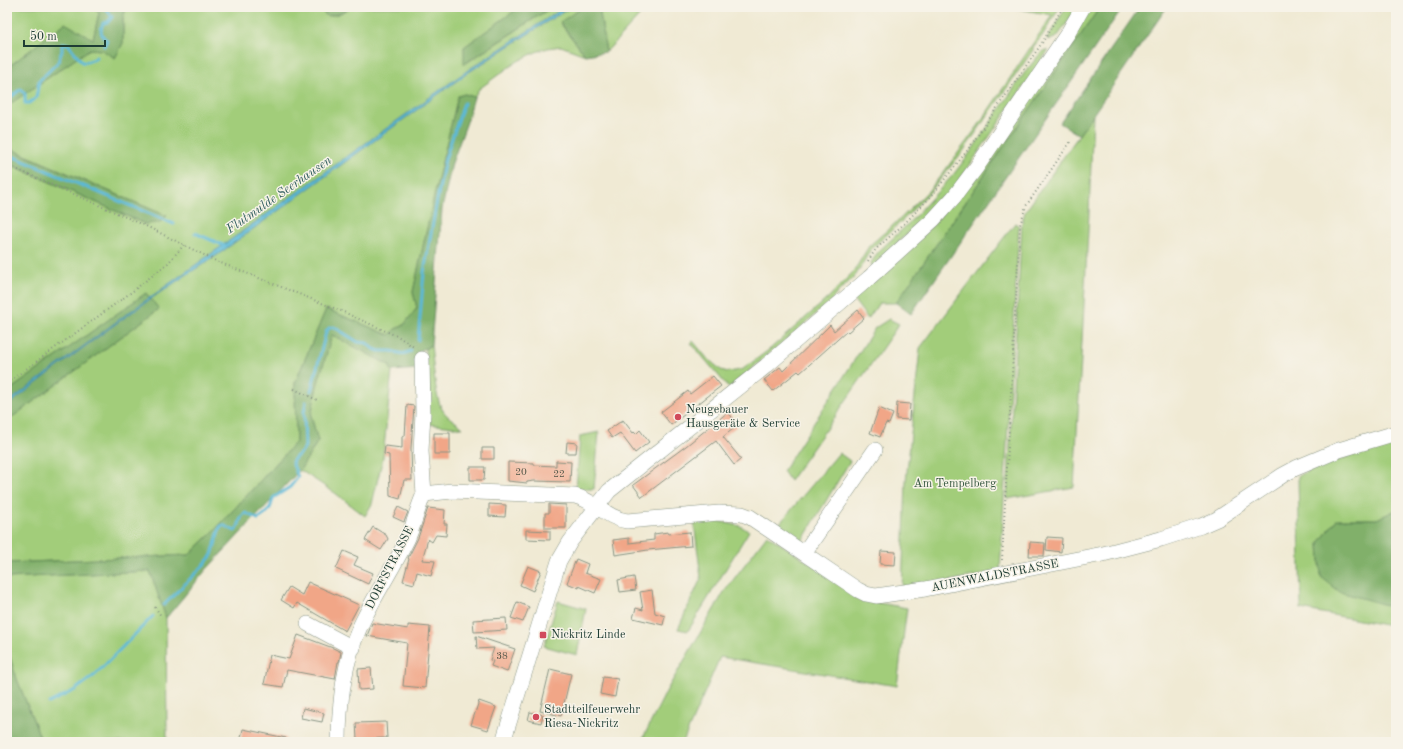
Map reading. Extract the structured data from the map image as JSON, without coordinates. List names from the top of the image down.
{
  "streets": {
    "street": ["DORFSTRASSE", "AUENWALDSTRASSE"]
  },
  "water": ["Flutmulde Seerhausen"],
  "parks": ["Am Tempelberg"],
  "places": {
    "other": ["Neugebauer Hausgeräte & Service", "Stadtteilfeuerwehr Riesa-Nickritz"],
    "transit": ["Nickritz Linde"]
  },
  "house_numbers": ["20", "22", "38"],
  "scale_bar": "50 m"
}
